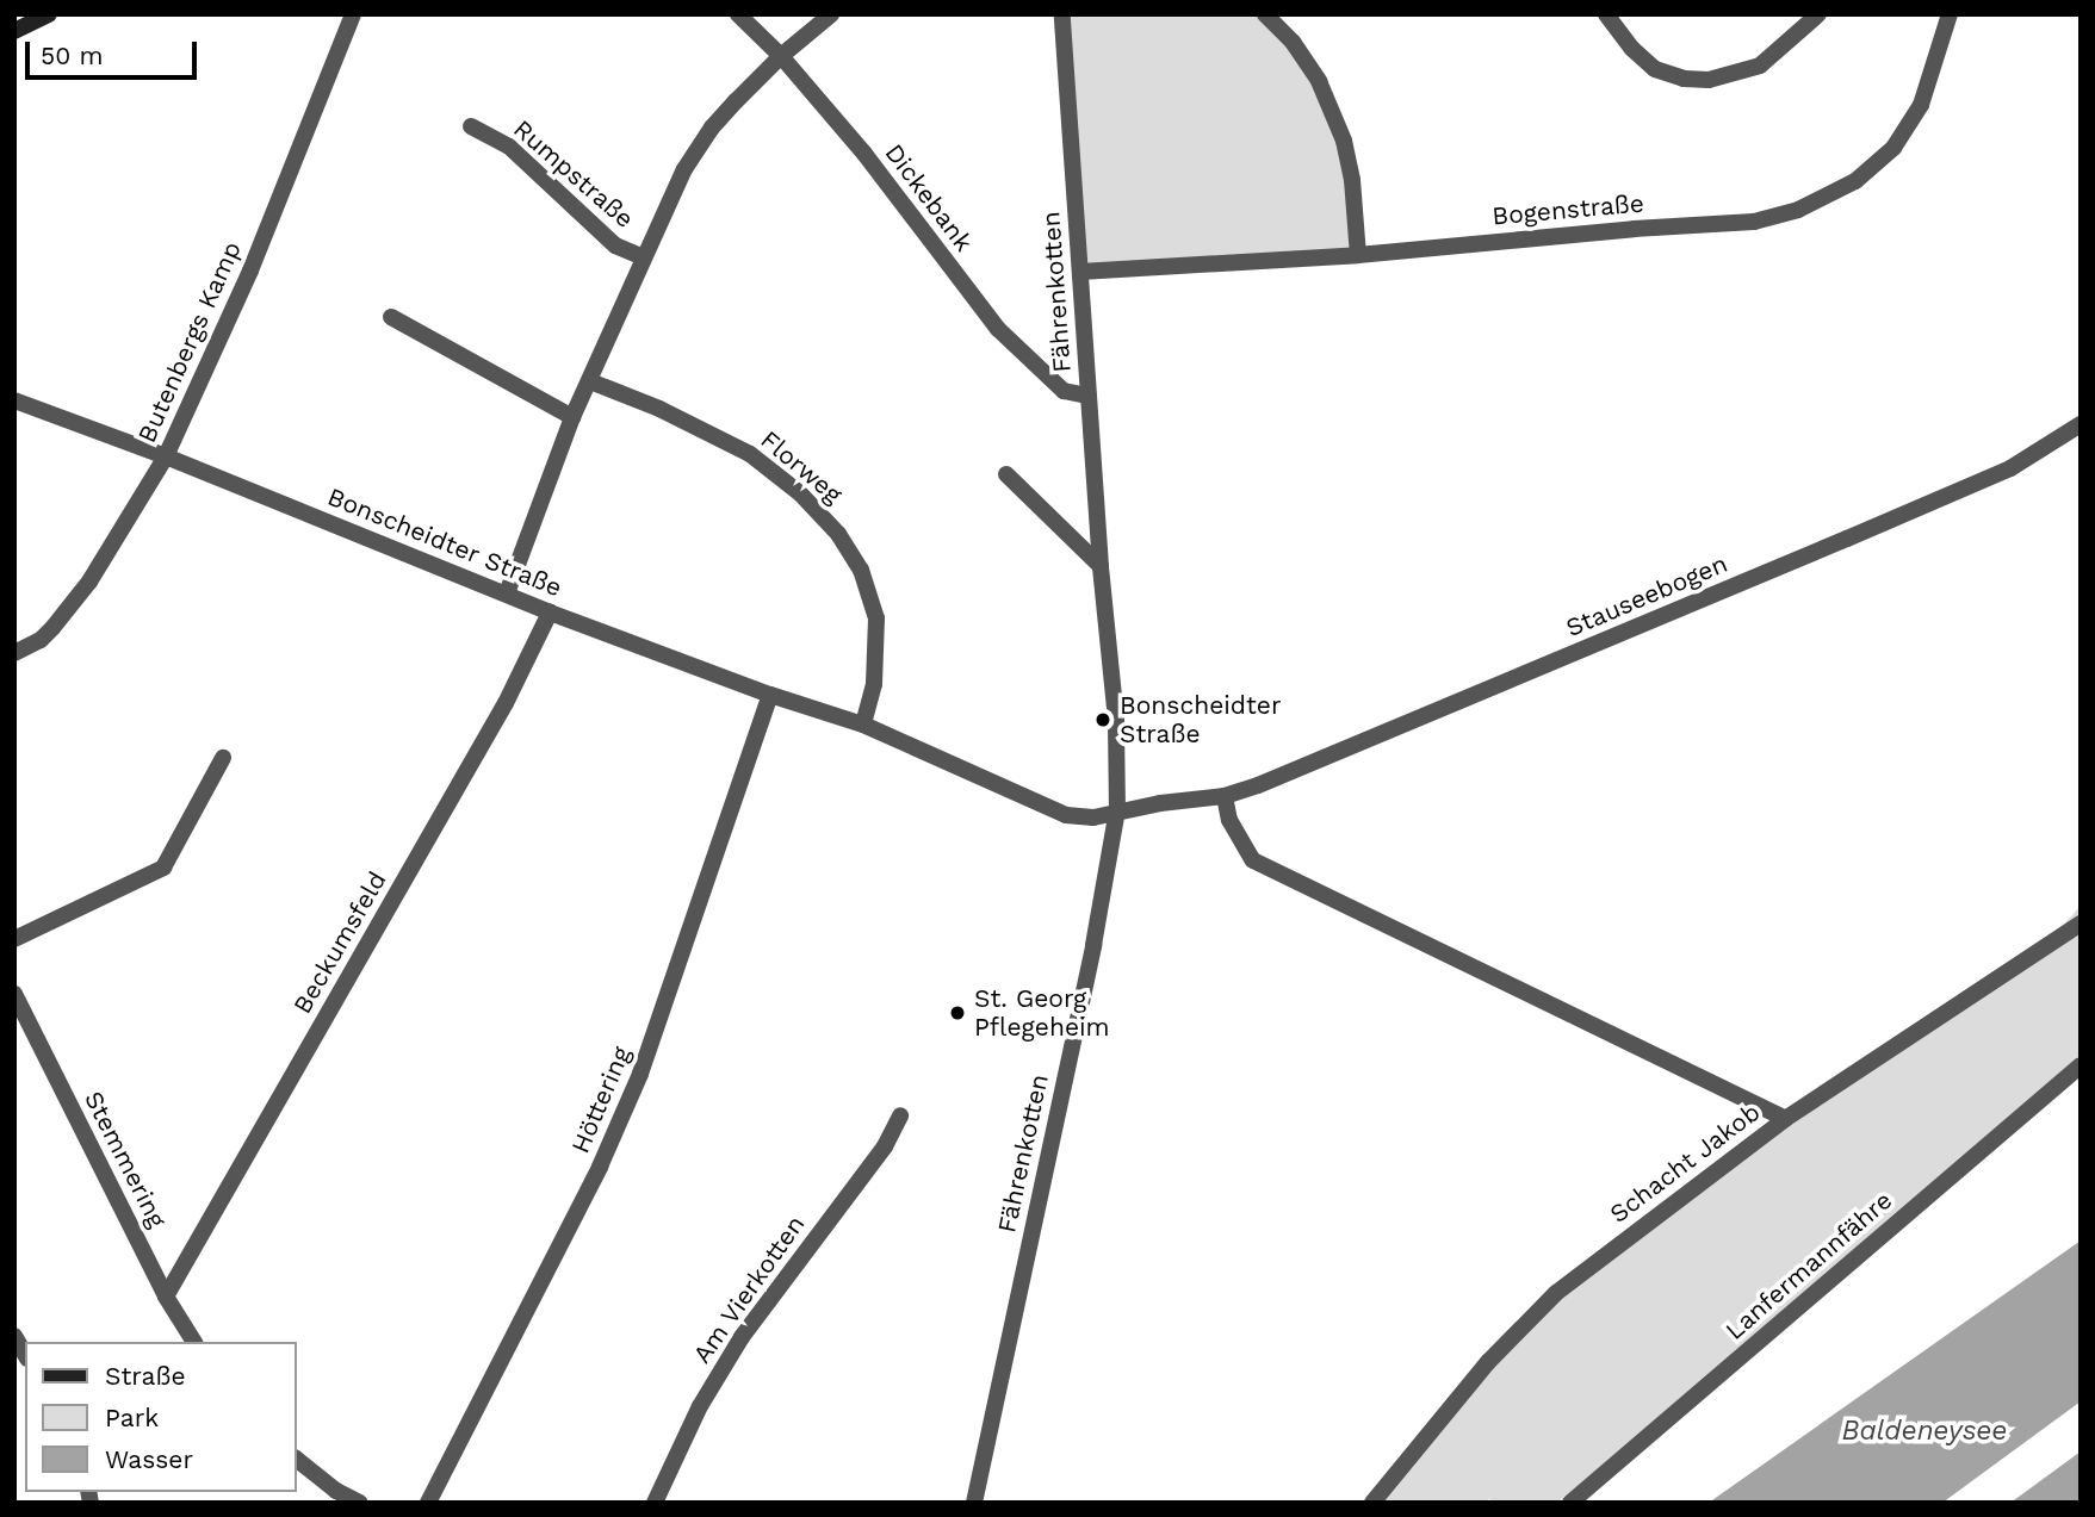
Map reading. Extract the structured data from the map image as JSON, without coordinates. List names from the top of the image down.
{
  "streets": {
    "street": [
      "Rumpstraße",
      "Dickebank",
      "Bogenstraße",
      "Fährenkotten",
      "Butenbergs Kamp",
      "Florweg",
      "Bonscheidter Straße",
      "Stauseebogen",
      "Beckumsfeld",
      "Höttering",
      "Stemmering",
      "Schacht Jakob",
      "Lanfermannfähre",
      "Am Vierkotten"
    ]
  },
  "crossings": [
    ["Rumpstraße", "Dickebank"],
    ["Rumpstraße", "Florweg"],
    ["Rumpstraße", "Bonscheidter Straße"],
    ["Dickebank", "Fährenkotten"],
    ["Bogenstraße", "Fährenkotten"],
    ["Fährenkotten", "Bonscheidter Straße"],
    ["Butenbergs Kamp", "Bonscheidter Straße"],
    ["Florweg", "Bonscheidter Straße"],
    ["Bonscheidter Straße", "Stauseebogen"],
    ["Bonscheidter Straße", "Beckumsfeld"],
    ["Bonscheidter Straße", "Höttering"],
    ["Beckumsfeld", "Stemmering"]
  ],
  "water": ["Baldeneysee"],
  "places": ["Bonscheidter Straße", "St. Georg Pflegeheim"],
  "legend": ["Straße", "Park", "Wasser"],
  "scale_bar": "50 m"
}
